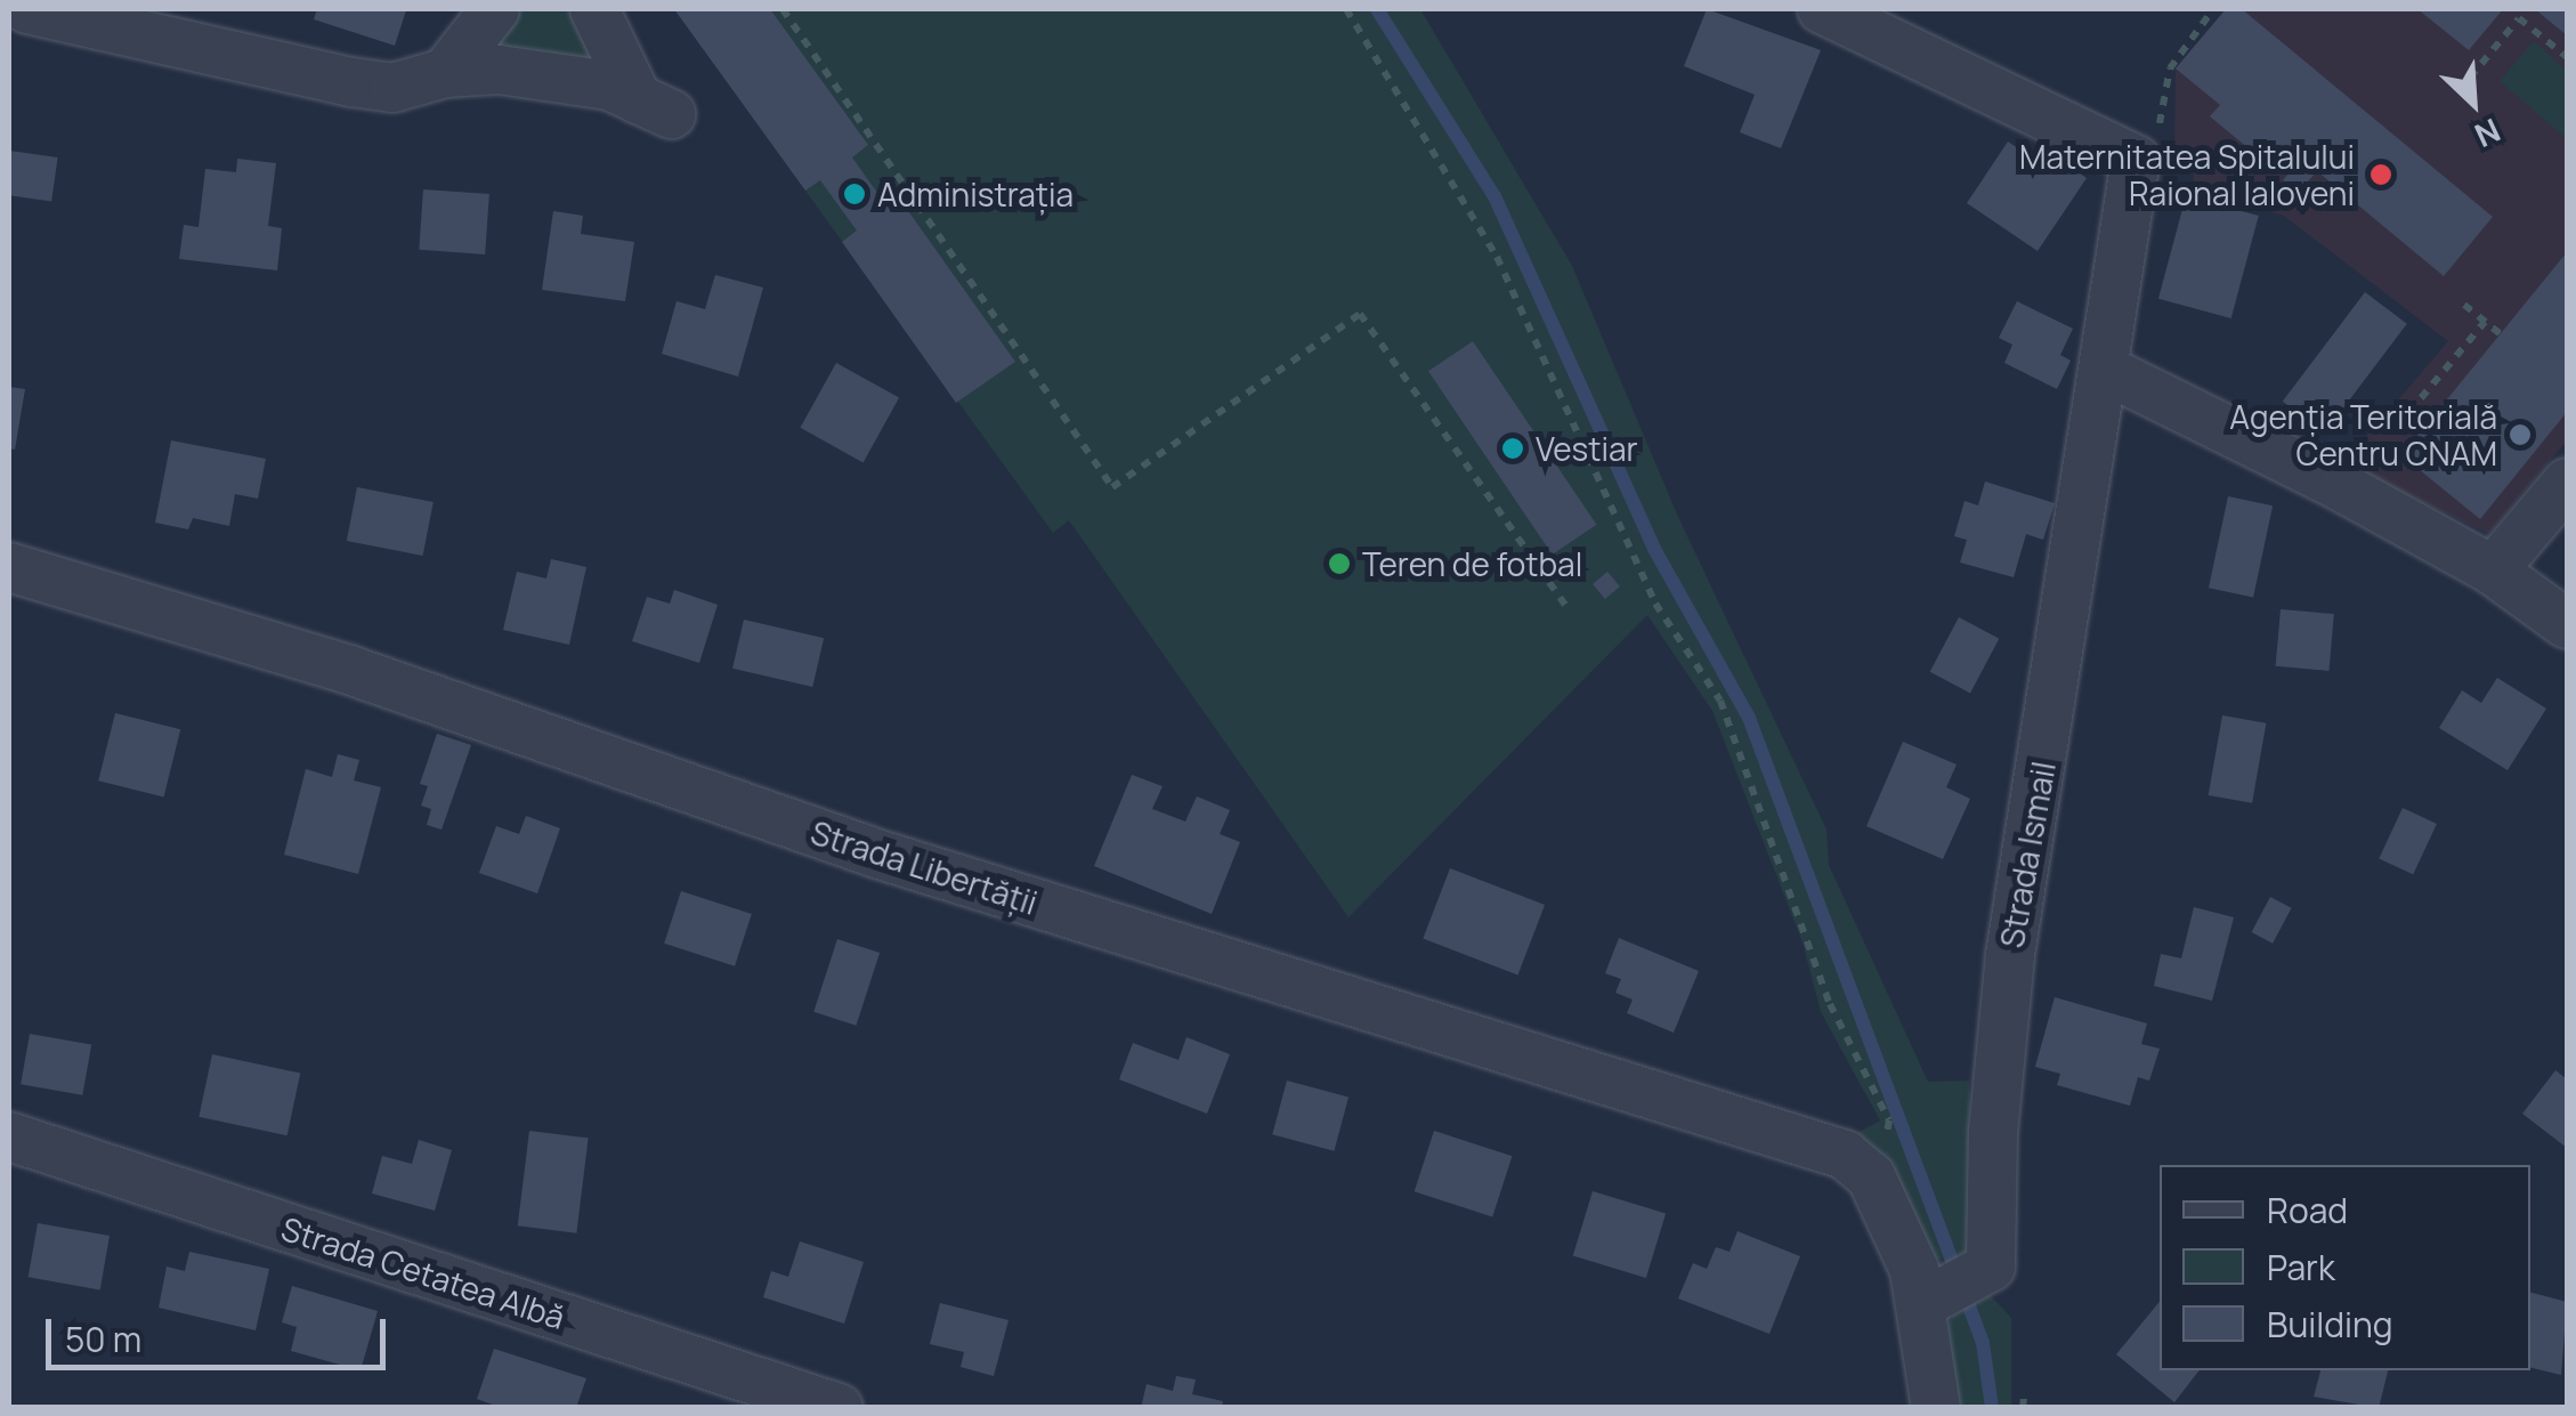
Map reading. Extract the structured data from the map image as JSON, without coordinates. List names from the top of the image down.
{
  "streets": {
    "street": ["Strada Ismail", "Strada Libertății", "Strada Cetatea Albă"]
  },
  "places": [
    "Maternitatea Spitalului Raional Ialoveni",
    "Administrația",
    "Agenția Teritorială Centru CNAM",
    "Vestiar",
    "Teren de fotbal"
  ],
  "legend": ["Road", "Park", "Building"],
  "scale_bar": "50 m",
  "north": "bottom right"
}
